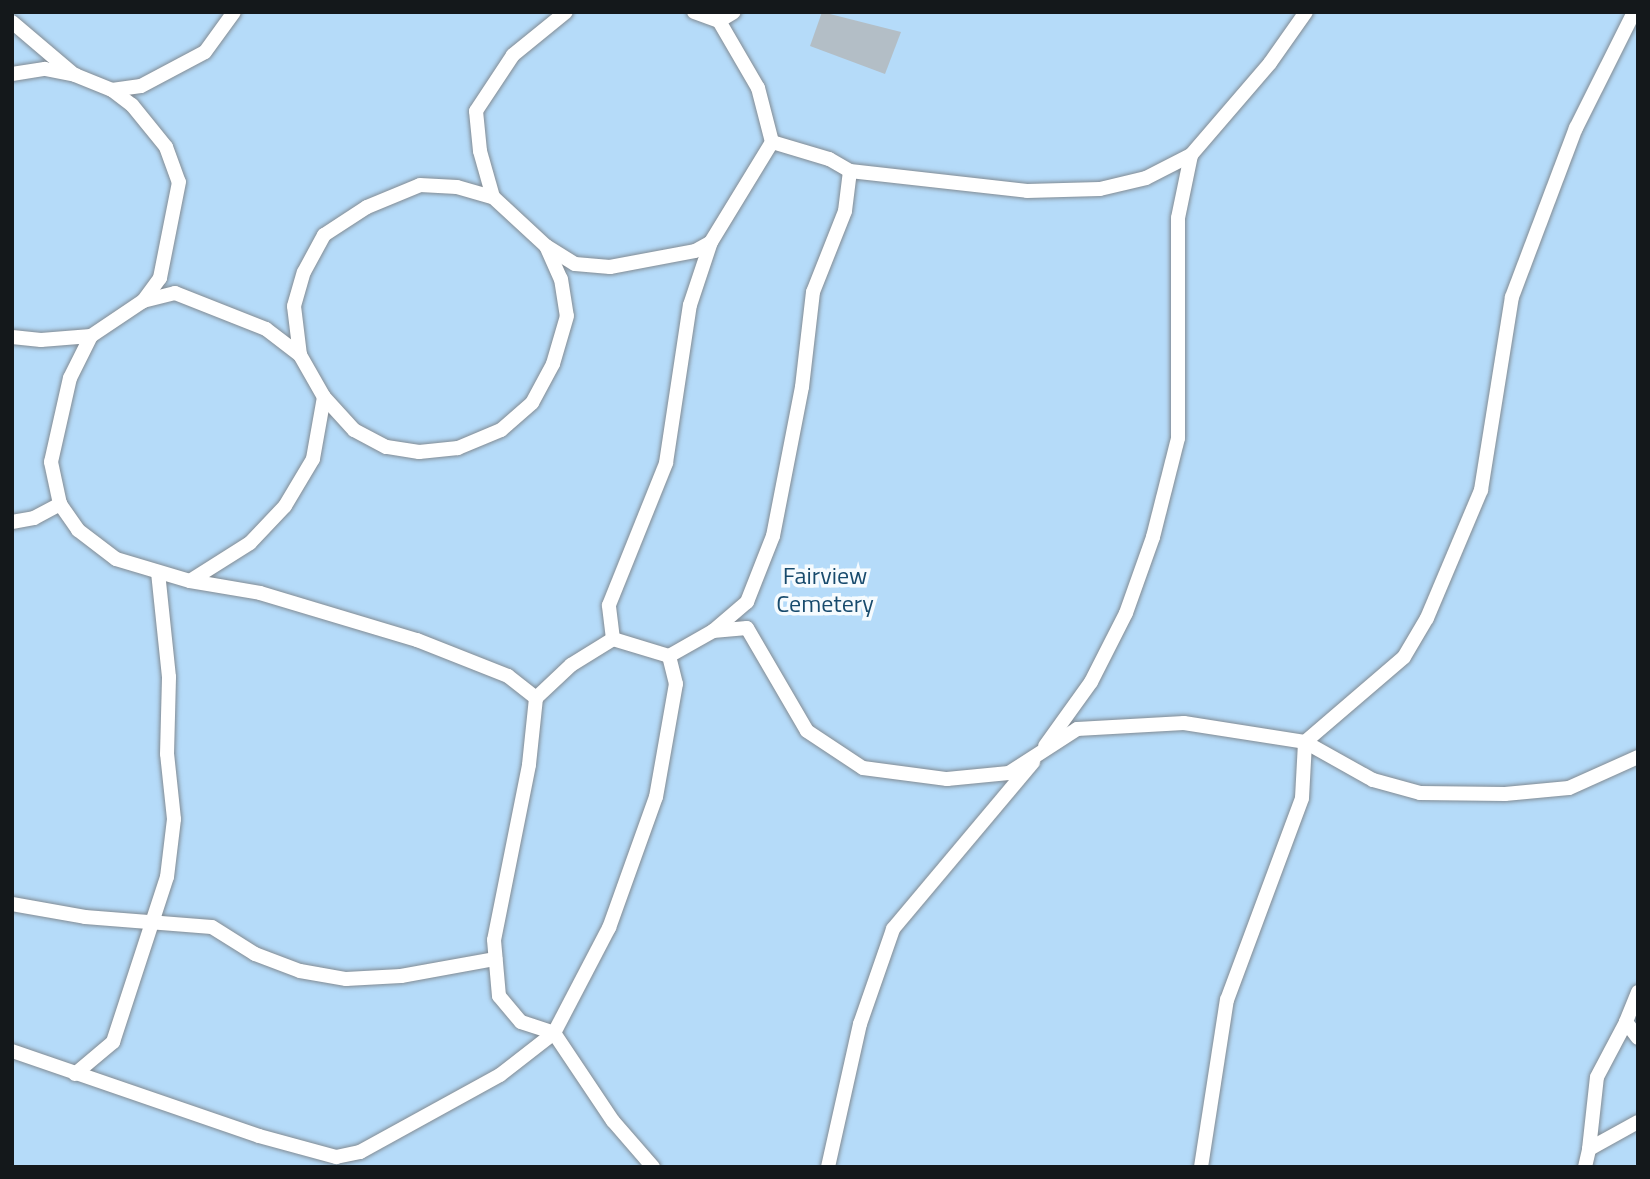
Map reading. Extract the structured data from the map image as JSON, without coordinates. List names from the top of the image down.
{
  "parks": ["Fairview Cemetery"]
}
